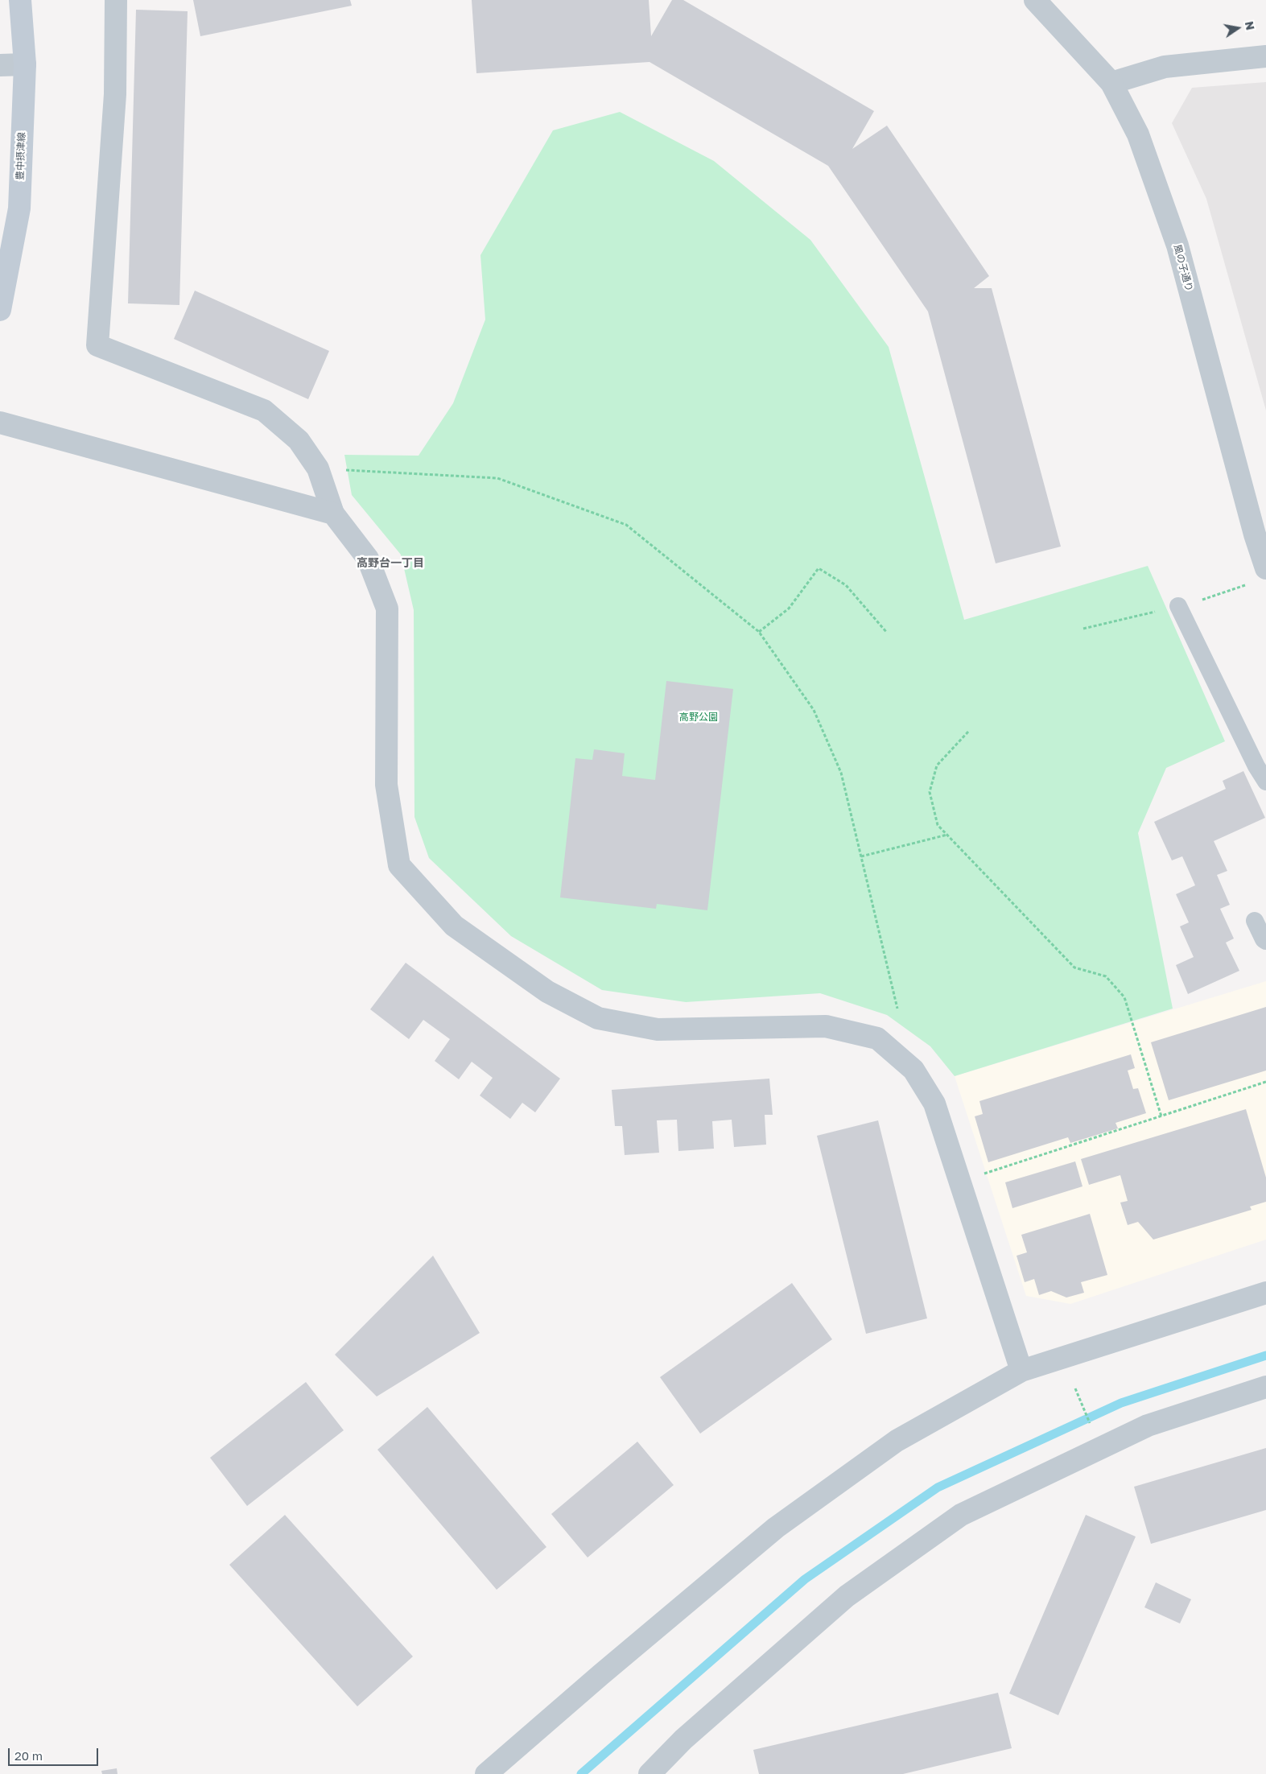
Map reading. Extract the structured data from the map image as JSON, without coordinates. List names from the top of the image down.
{
  "streets": {
    "main road": ["豊中摂津線"],
    "street": ["風の子通り"]
  },
  "districts": ["高野台一丁目"],
  "parks": ["高野公園"],
  "scale_bar": "20 m",
  "north": "right"
}
